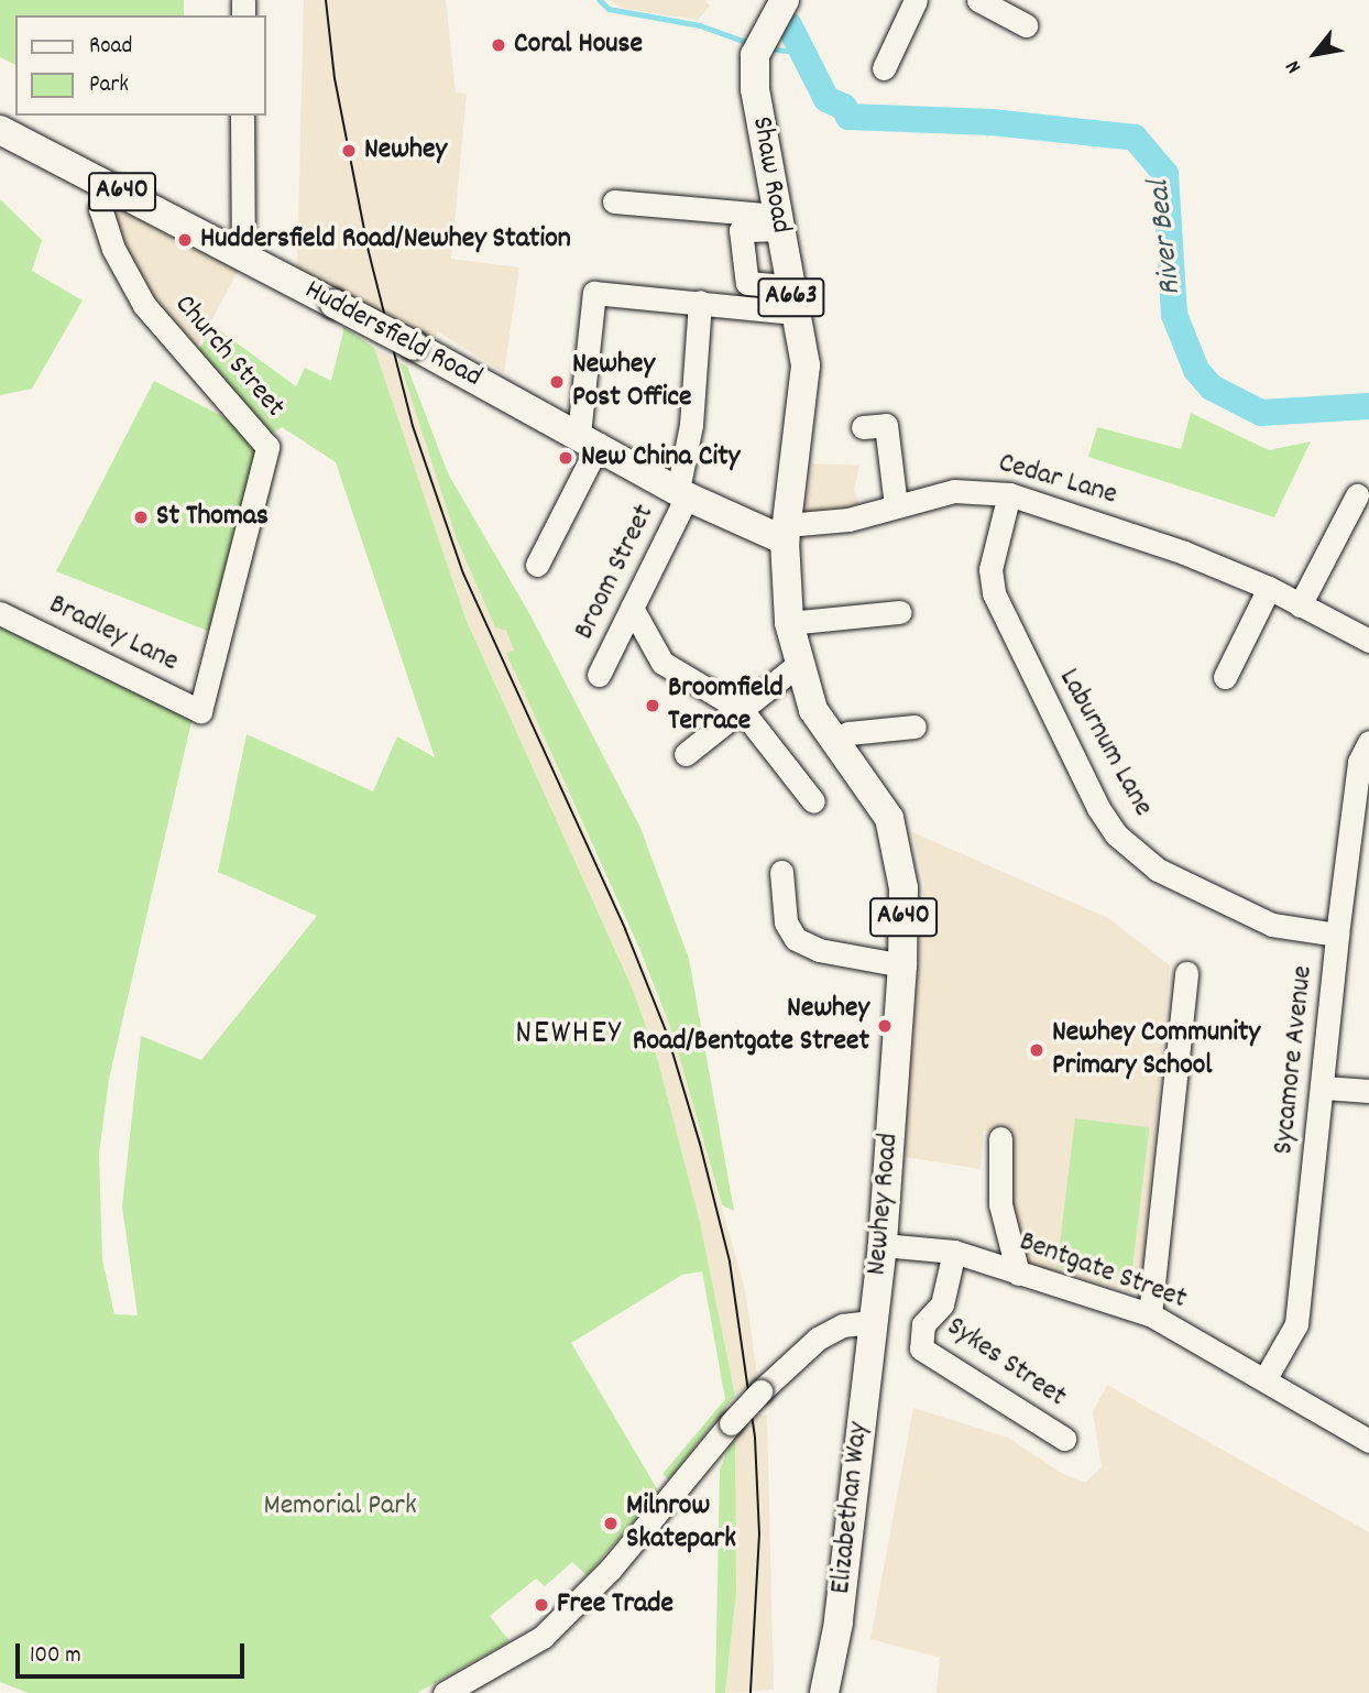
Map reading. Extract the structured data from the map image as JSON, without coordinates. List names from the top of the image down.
{
  "streets": {
    "main road": [
      "Shaw Road",
      "A640",
      "A663",
      "Huddersfield Road",
      "Newhey Road",
      "Elizabethan Way"
    ],
    "street": [
      "Church Street",
      "Cedar Lane",
      "Broom Street",
      "Bradley Lane",
      "Laburnum Lane",
      "Sycamore Avenue",
      "Bentgate Street",
      "Sykes Street"
    ]
  },
  "crossings": [
    ["Shaw Road", "Huddersfield Road"],
    ["Shaw Road", "Cedar Lane"],
    ["Shaw Road", "Newhey Road"],
    ["Huddersfield Road", "Church Street"],
    ["Huddersfield Road", "Cedar Lane"],
    ["Huddersfield Road", "Broom Street"],
    ["Huddersfield Road", "Newhey Road"],
    ["Church Street", "Bradley Lane"],
    ["Cedar Lane", "Laburnum Lane"],
    ["Cedar Lane", "Newhey Road"],
    ["Laburnum Lane", "Sycamore Avenue"],
    ["Sycamore Avenue", "Bentgate Street"],
    ["Newhey Road", "Bentgate Street"],
    ["Newhey Road", "Elizabethan Way"],
    ["Bentgate Street", "Sykes Street"]
  ],
  "districts": ["NEWHEY"],
  "water": ["River Beal"],
  "parks": ["Memorial Park"],
  "places": [
    "Coral House",
    "Newhey",
    "Huddersfield Road/Newhey Station",
    "Newhey Post Office",
    "New China City",
    "St Thomas",
    "Broomfield Terrace",
    "Newhey Road/Bentgate Street",
    "Newhey Community Primary School",
    "Milnrow Skatepark",
    "Free Trade"
  ],
  "legend": ["Road", "Park"],
  "scale_bar": "100 m",
  "north": "bottom left"
}
